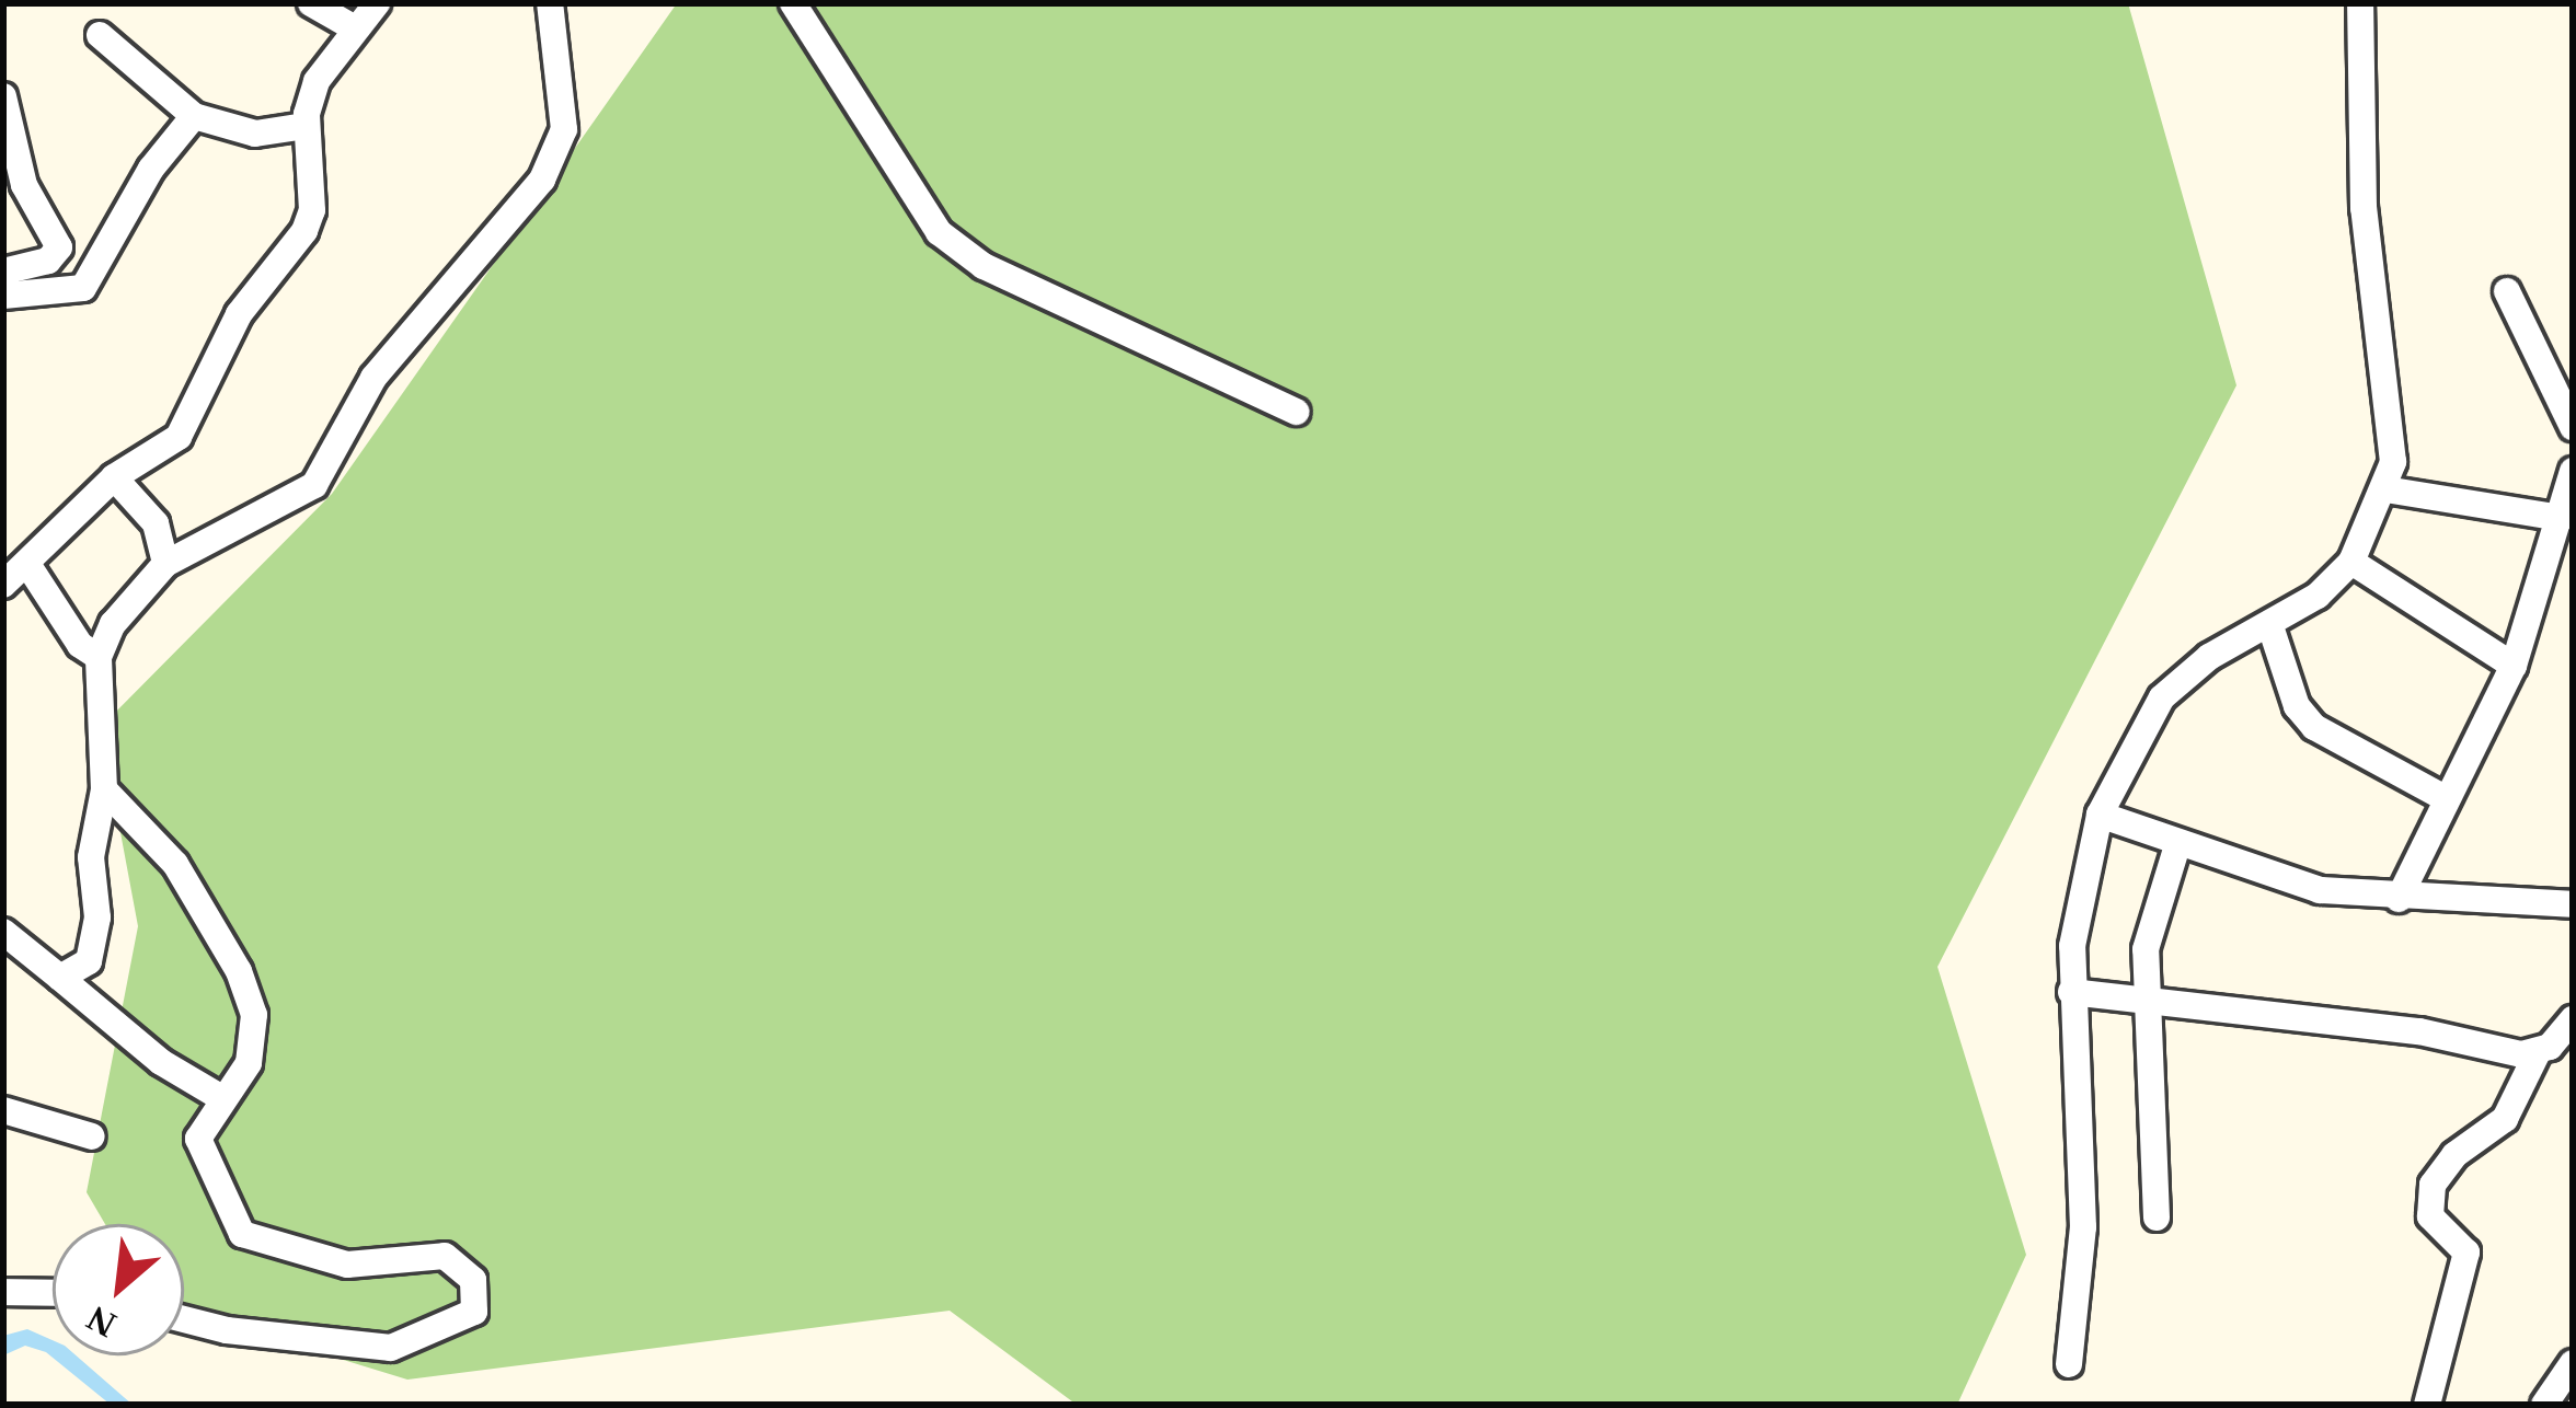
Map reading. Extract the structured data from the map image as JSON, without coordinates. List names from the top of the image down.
{
  "north": "bottom left"
}
